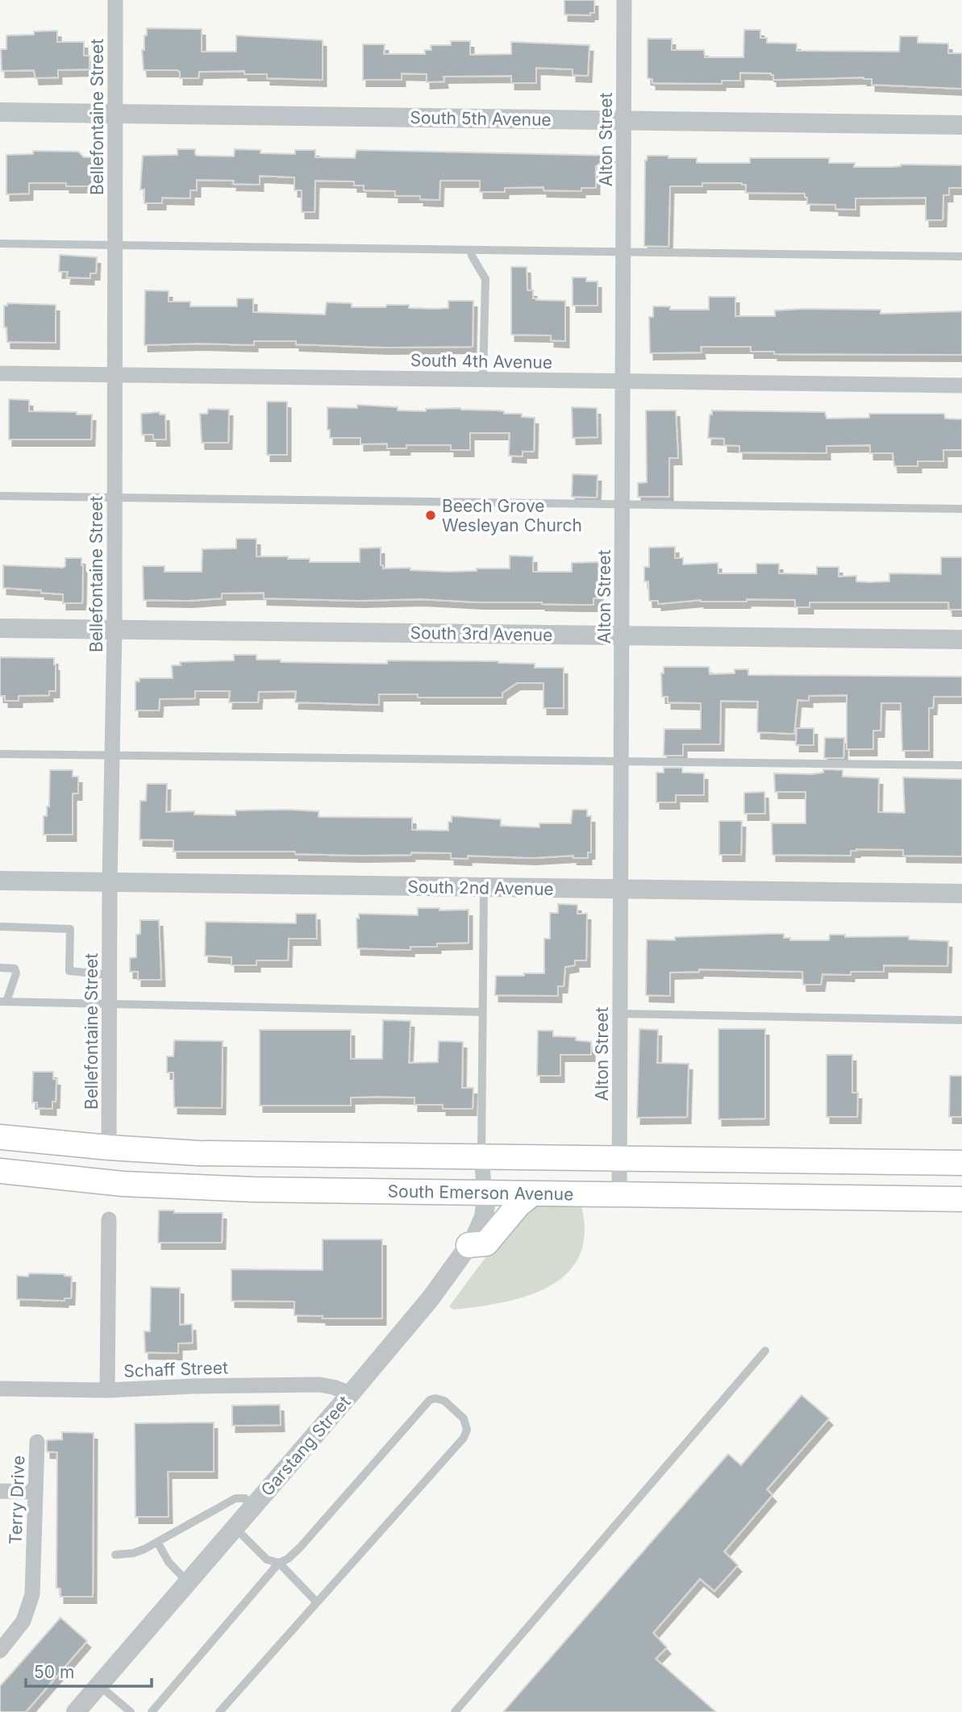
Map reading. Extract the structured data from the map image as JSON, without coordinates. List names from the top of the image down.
{
  "streets": {
    "main road": ["South Emerson Avenue"],
    "street": [
      "Bellefontaine Street",
      "South 5th Avenue",
      "Alton Street",
      "South 4th Avenue",
      "South 3rd Avenue",
      "South 2nd Avenue",
      "Schaff Street",
      "Garstang Street",
      "Terry Drive"
    ]
  },
  "crossings": [
    ["Bellefontaine Street", "South 5th Avenue"],
    ["Bellefontaine Street", "South 4th Avenue"],
    ["Bellefontaine Street", "South 3rd Avenue"],
    ["Bellefontaine Street", "South 2nd Avenue"],
    ["Bellefontaine Street", "South Emerson Avenue"],
    ["South 5th Avenue", "Alton Street"],
    ["Alton Street", "South 4th Avenue"],
    ["Alton Street", "South 3rd Avenue"],
    ["Alton Street", "South 2nd Avenue"],
    ["Alton Street", "South Emerson Avenue"],
    ["South Emerson Avenue", "Garstang Street"],
    ["Schaff Street", "Garstang Street"]
  ],
  "places": ["Beech Grove Wesleyan Church"],
  "scale_bar": "50 m"
}
